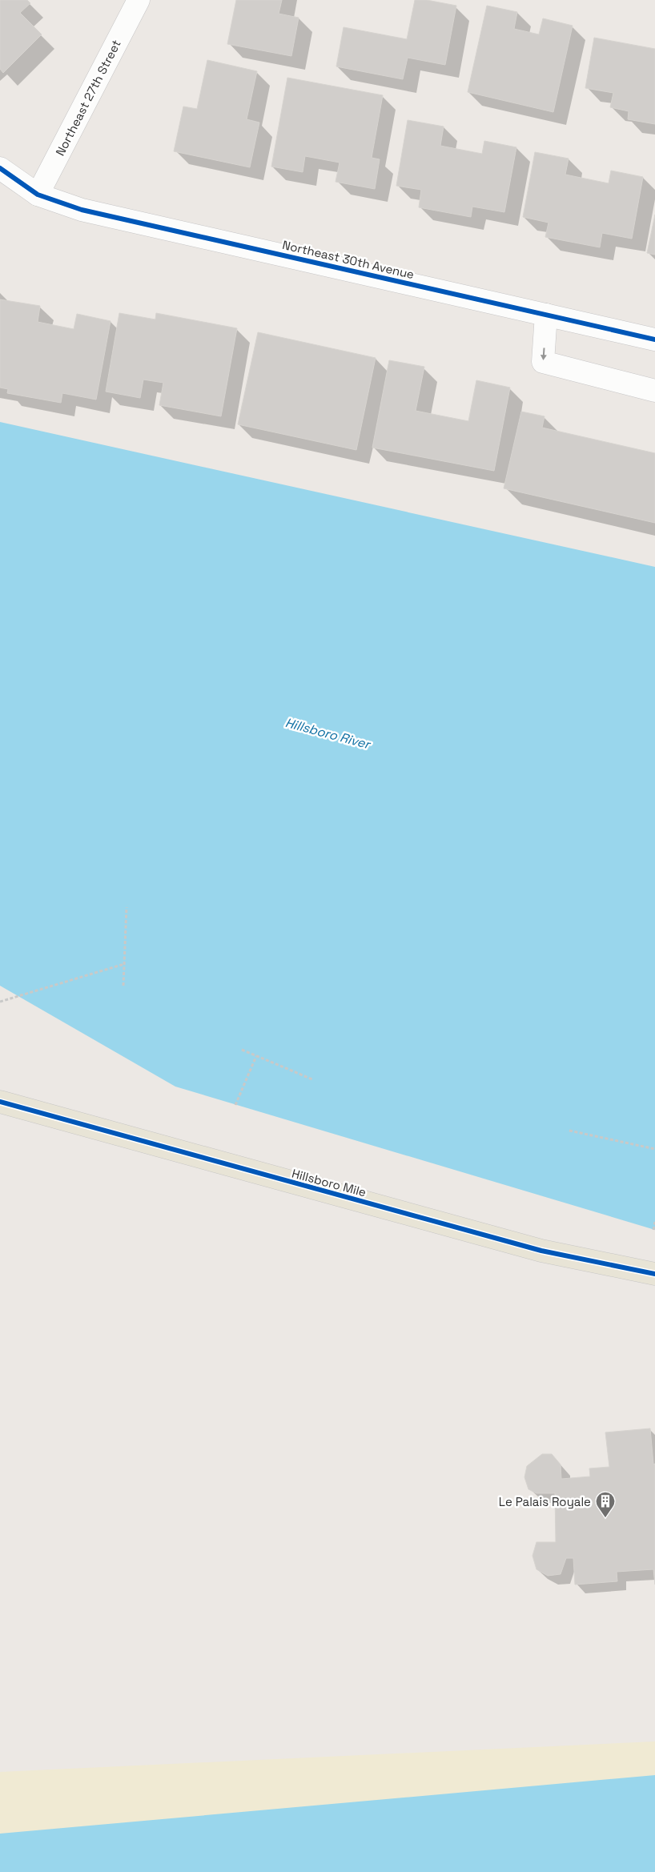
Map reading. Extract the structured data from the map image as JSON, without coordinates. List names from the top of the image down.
{
  "streets": {
    "main road": ["Hillsboro Mile"],
    "street": ["Northeast 27th Street", "Northeast 30th Avenue"]
  },
  "crossings": [
    ["Northeast 27th Street", "Northeast 30th Avenue"]
  ],
  "water": ["Hillsboro River"],
  "places": {
    "building": ["Le Palais Royale"]
  }
}
